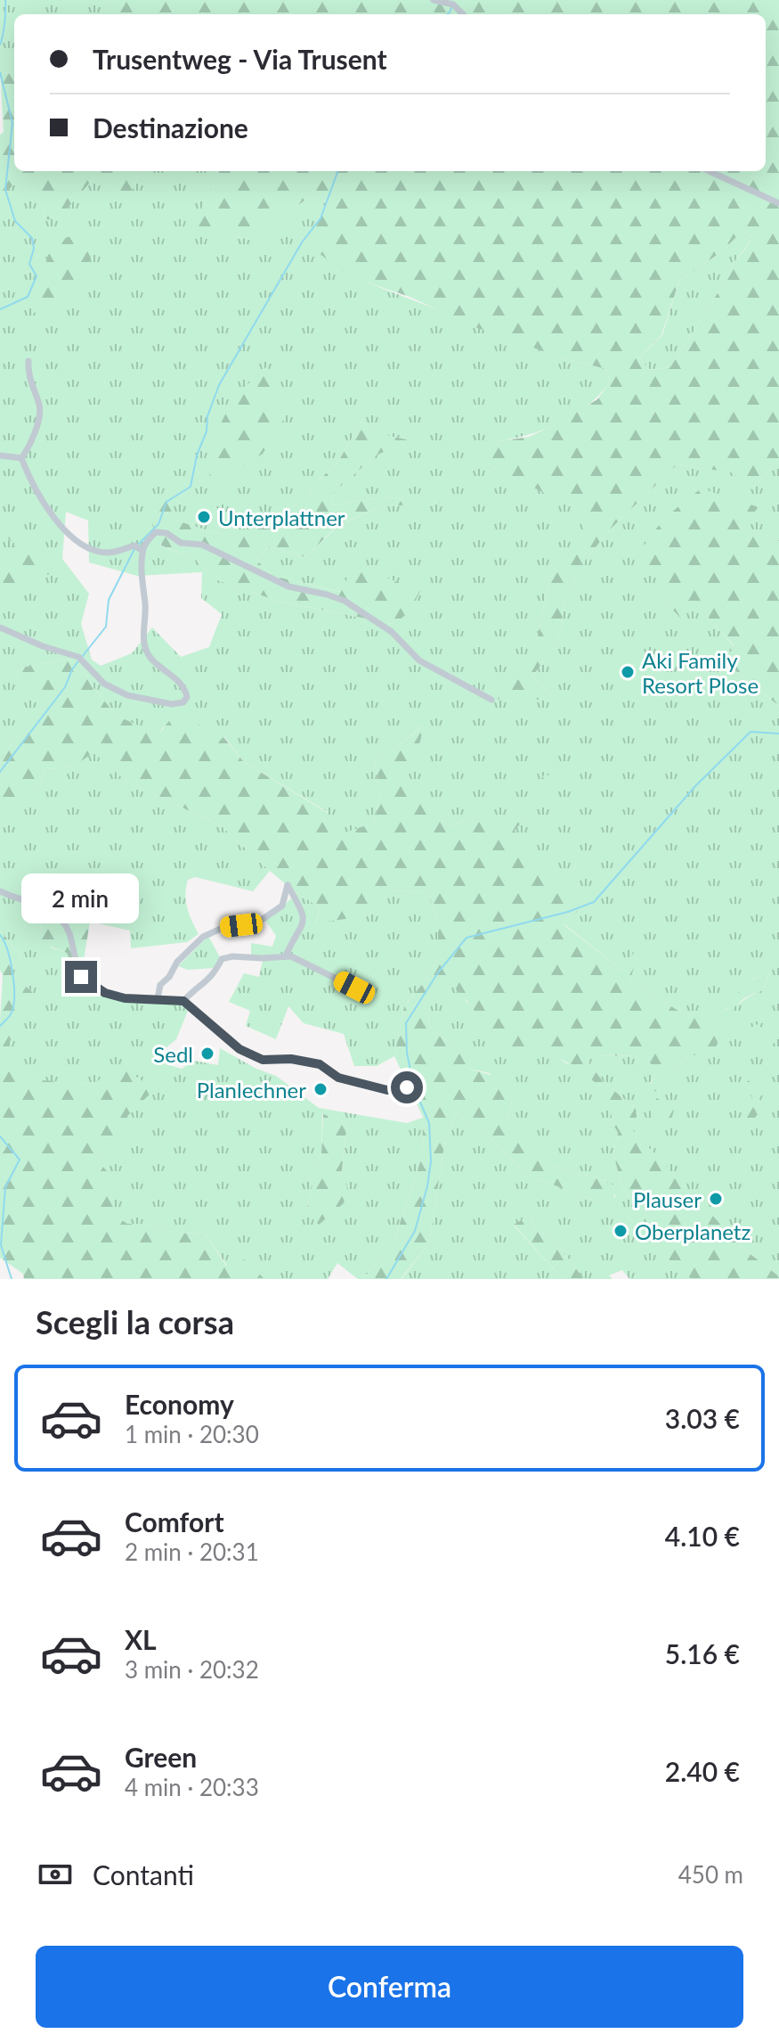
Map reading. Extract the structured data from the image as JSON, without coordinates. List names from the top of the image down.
{
  "places": [
    "Unterplattner",
    "Aki Family Resort Plose",
    "Sedl",
    "Planlechner",
    "Plauser",
    "Oberplanetz"
  ],
  "page": {
    "banner": ["Trusentweg - Via Trusent", "Destinazione"],
    "bubble": "2 min",
    "heading": "Scegli la corsa",
    "list": [
      {
        "name": "Economy",
        "note": "1 min · 20:30",
        "value": "3.03 €"
      },
      {
        "name": "Comfort",
        "note": "2 min · 20:31",
        "value": "4.10 €"
      },
      {
        "name": "XL",
        "note": "3 min · 20:32",
        "value": "5.16 €"
      },
      {
        "name": "Green",
        "note": "4 min · 20:33",
        "value": "2.40 €"
      }
    ],
    "pay": ["Contanti", "450 m"],
    "buttons": "Conferma"
  }
}
